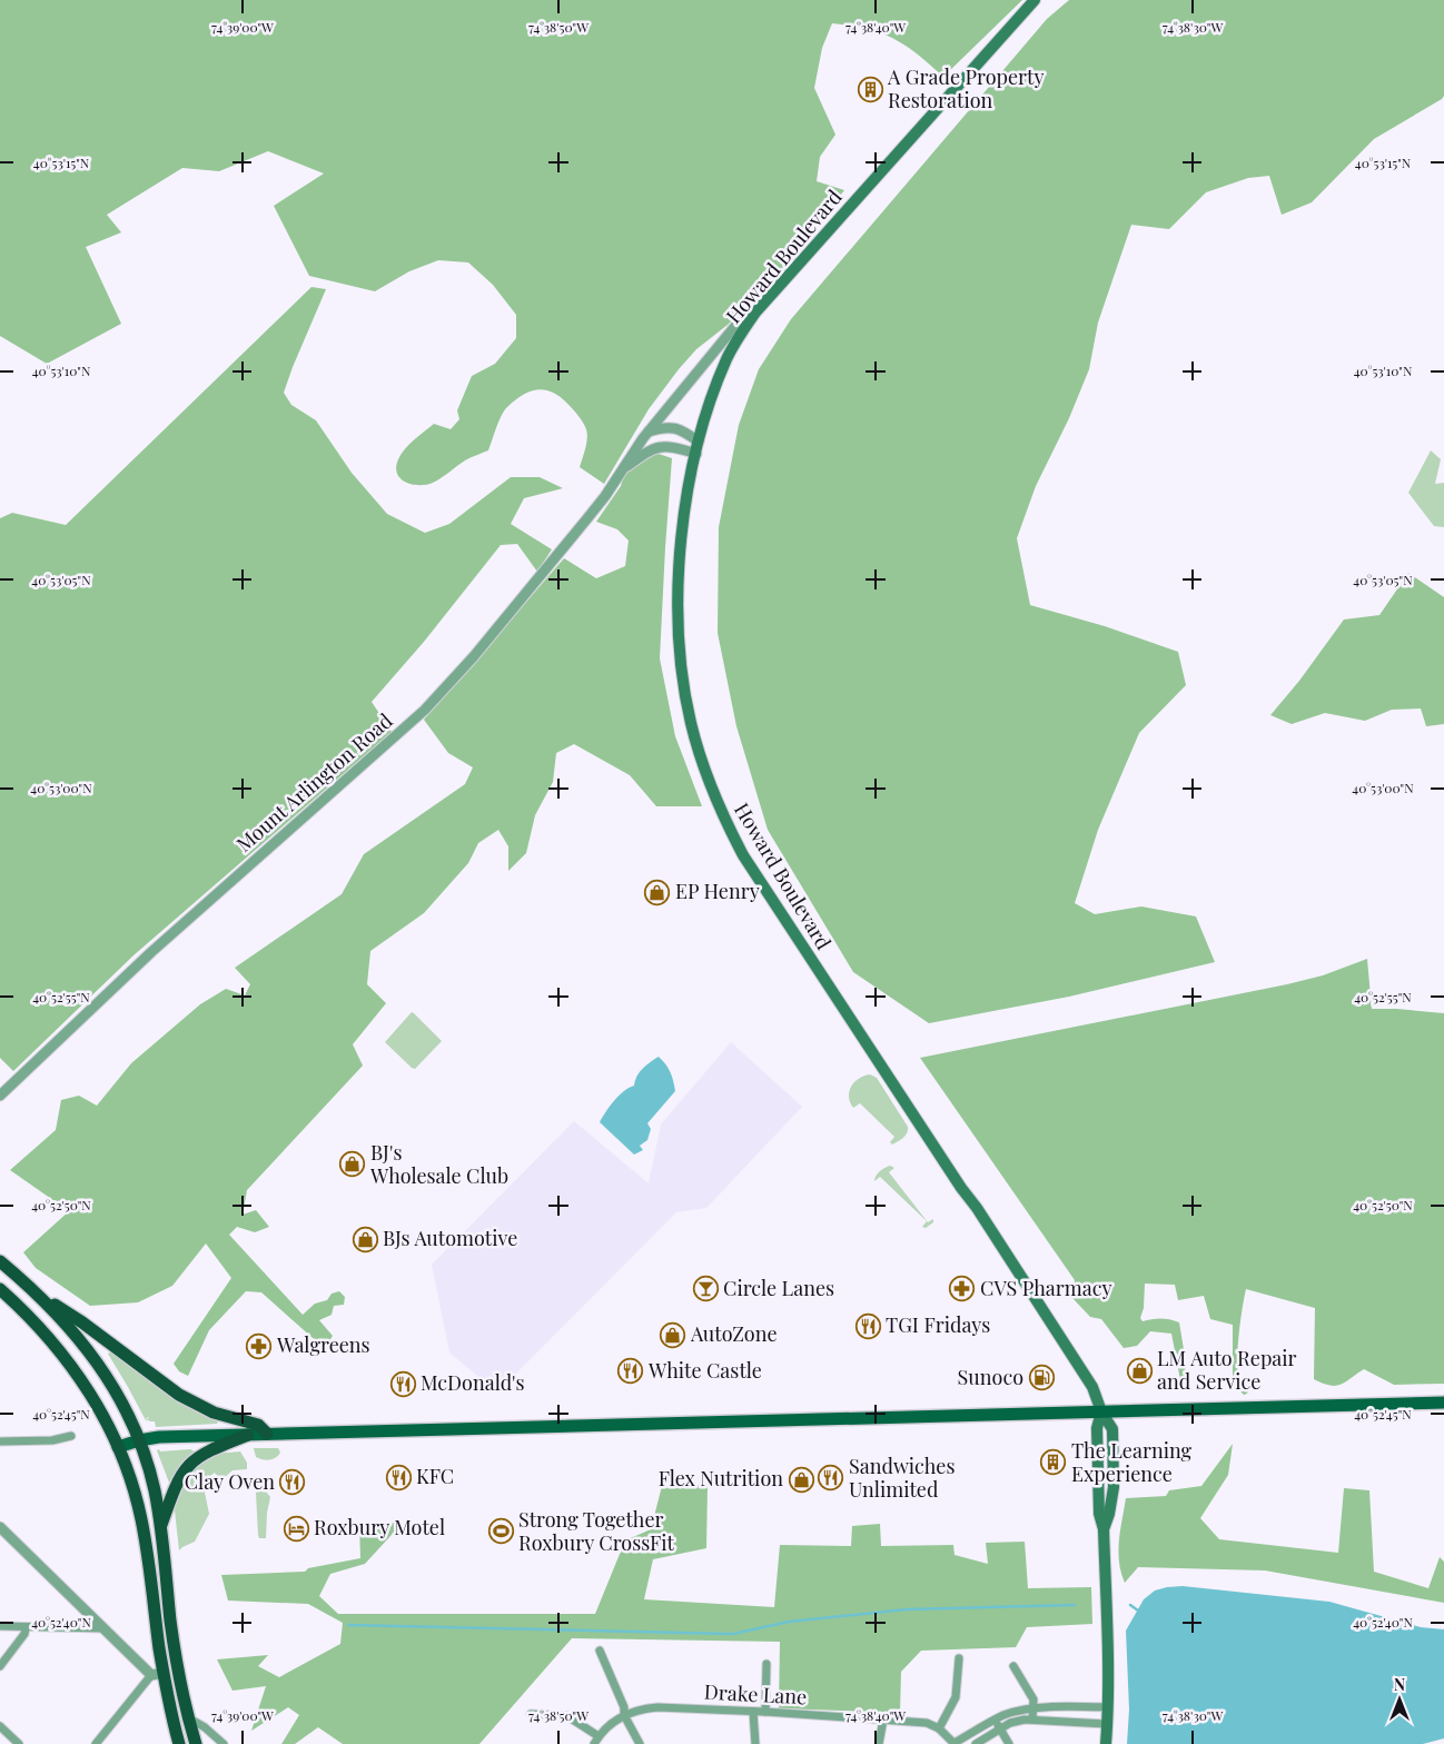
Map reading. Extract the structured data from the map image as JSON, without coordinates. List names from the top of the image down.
{
  "streets": {
    "main road": ["Howard Boulevard"],
    "street": ["Mount Arlington Road", "Drake Lane"]
  },
  "crossings": [
    ["Howard Boulevard", "Mount Arlington Road"]
  ],
  "places": {
    "building": ["A Grade Property Restoration", "The Learning Experience"],
    "shop": [
      "EP Henry",
      "BJ's Wholesale Club",
      "BJs Automotive",
      "AutoZone",
      "LM Auto Repair and Service",
      "Flex Nutrition"
    ],
    "bar": ["Circle Lanes"],
    "pharmacy": ["CVS Pharmacy", "Walgreens"],
    "restaurant": [
      "TGI Fridays",
      "White Castle",
      "McDonald's",
      "KFC",
      "Sandwiches Unlimited",
      "Clay Oven"
    ],
    "fuel station": ["Sunoco"],
    "hotel": ["Roxbury Motel"],
    "sports": ["Strong Together Roxbury CrossFit"]
  },
  "north": "top",
  "coordinates": [
    "74°39'00\"W",
    "74°38'50\"W",
    "74°38'40\"W",
    "74°38'30\"W",
    "40°53'15\"N",
    "40°53'10\"N",
    "40°53'05\"N",
    "40°53'00\"N",
    "40°52'55\"N",
    "40°52'50\"N",
    "40°52'45\"N",
    "40°52'40\"N"
  ]
}
